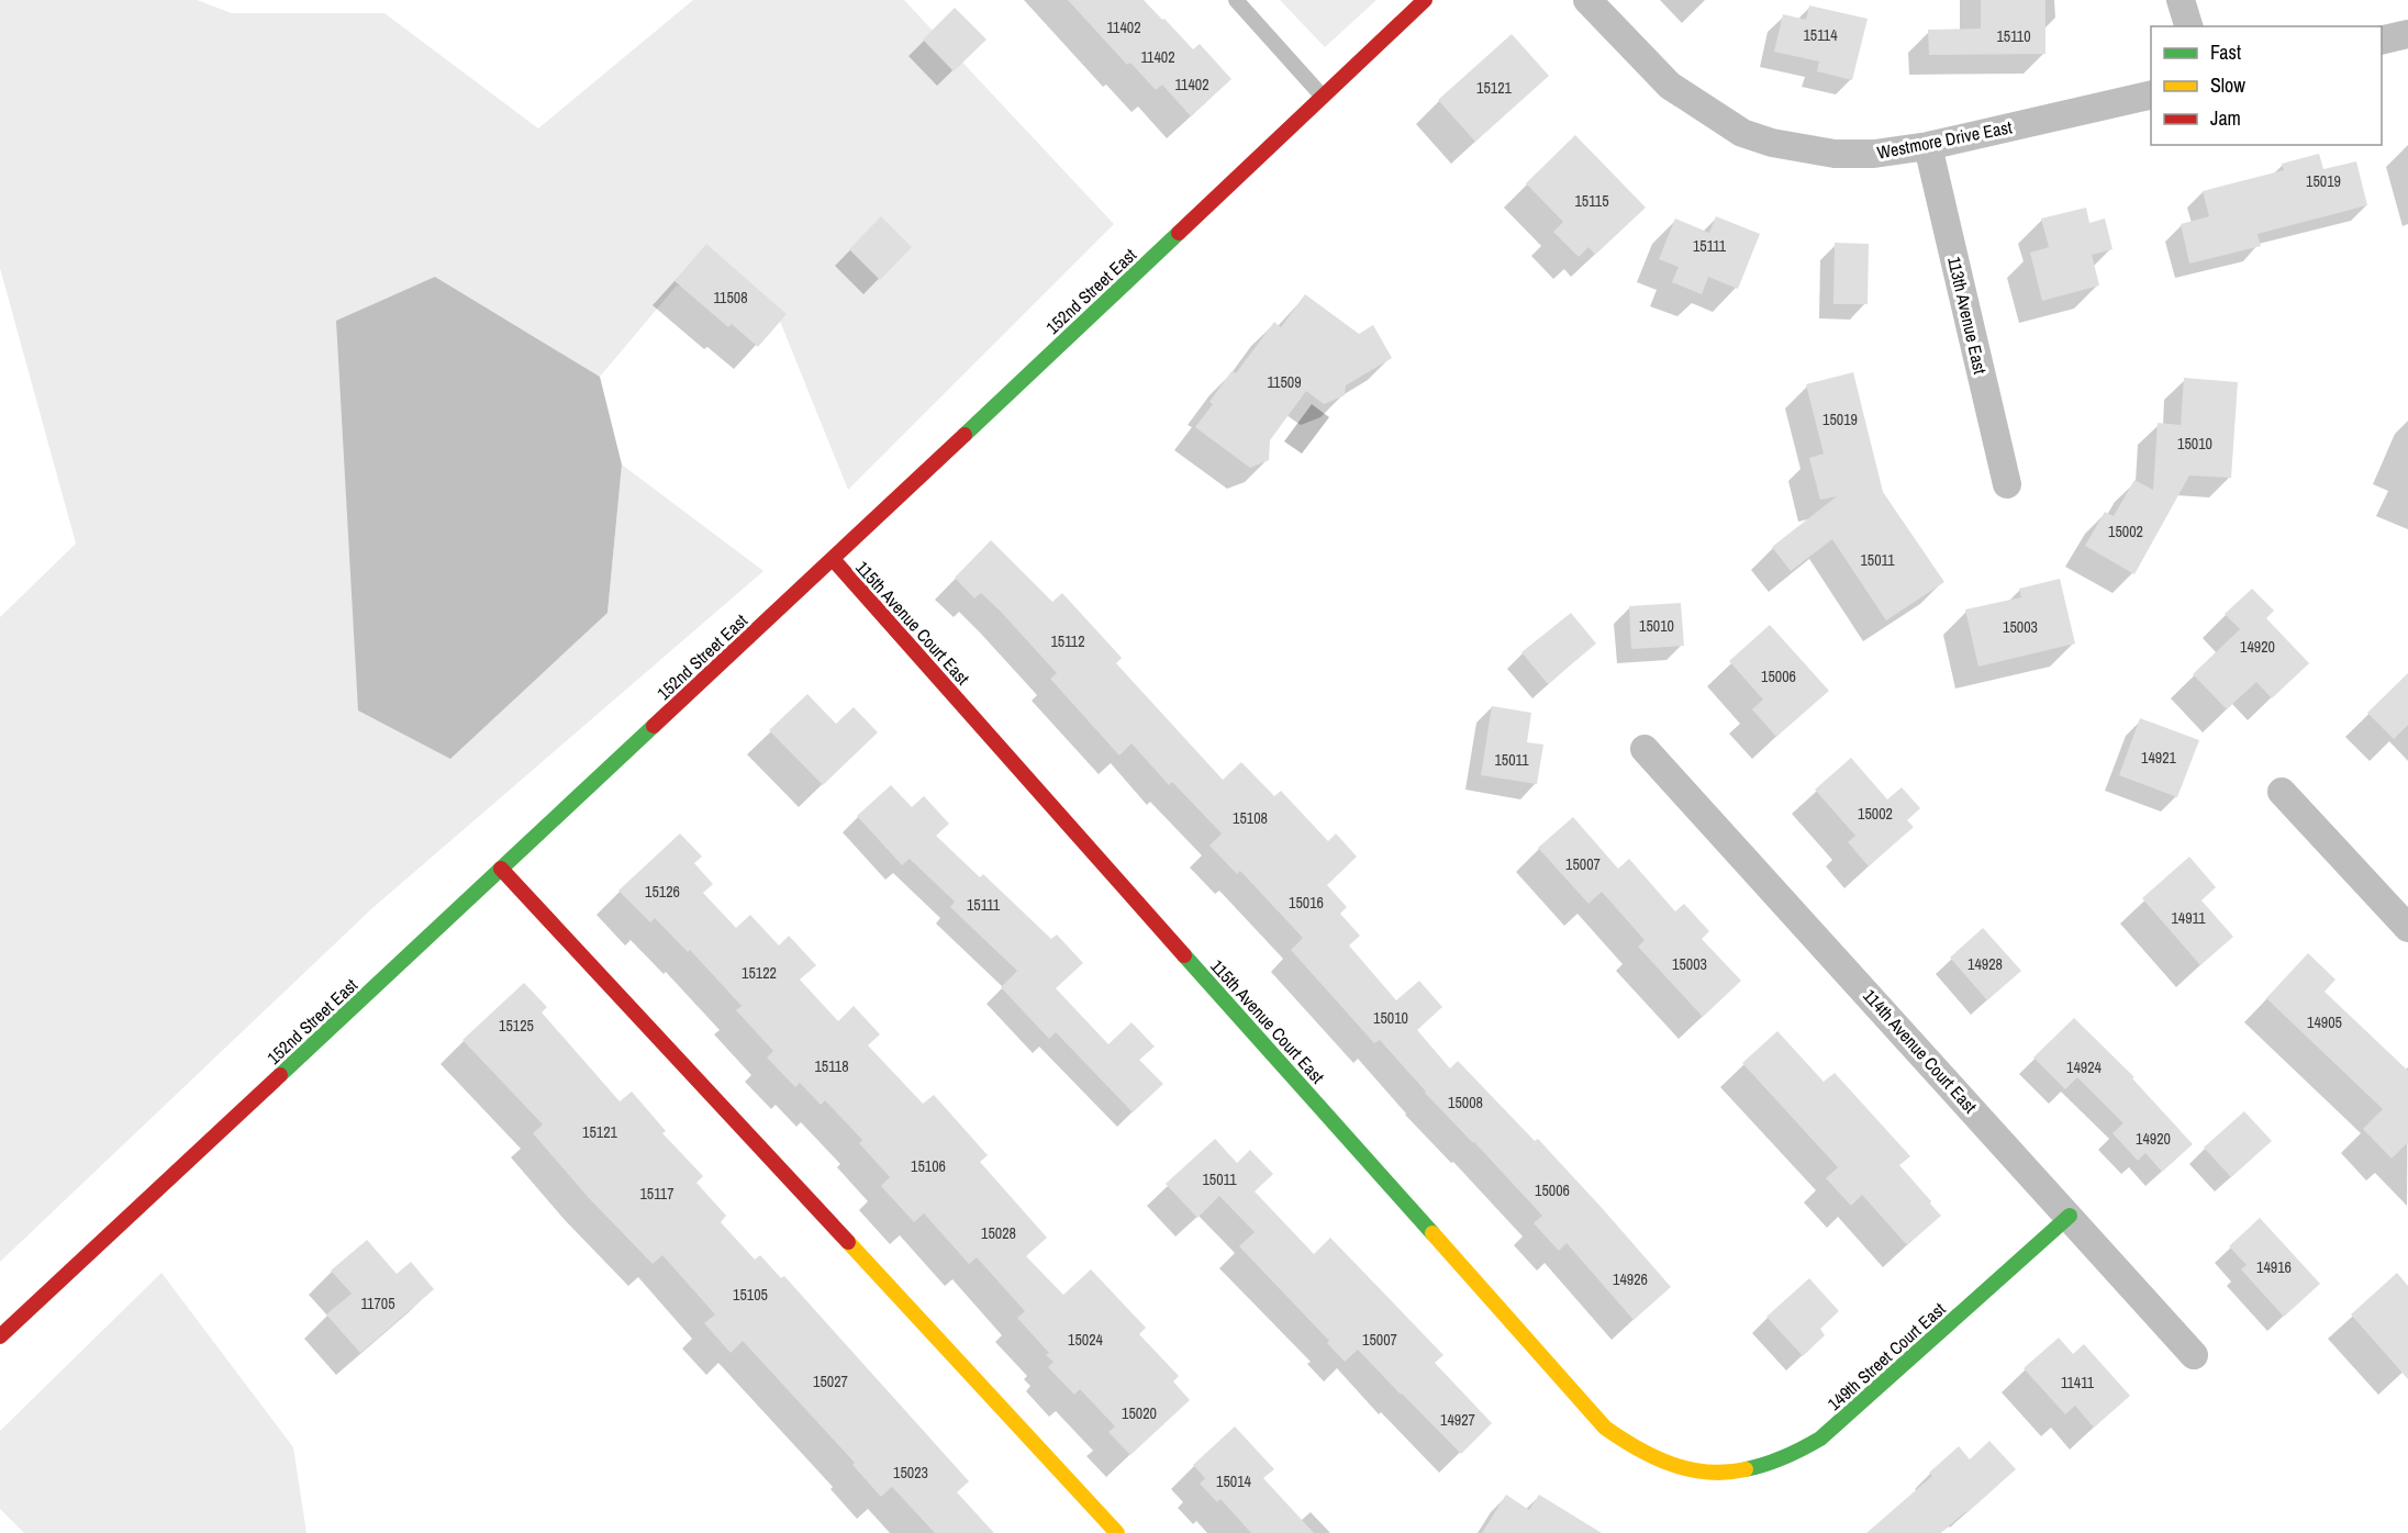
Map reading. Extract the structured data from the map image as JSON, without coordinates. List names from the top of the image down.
{
  "streets": {
    "street": [
      "Westmore Drive East",
      "152nd Street East",
      "113th Avenue East",
      "115th Avenue Court East",
      "114th Avenue Court East",
      "149th Street Court East"
    ]
  },
  "crossings": [
    ["Westmore Drive East", "113th Avenue East"],
    ["152nd Street East", "115th Avenue Court East"],
    ["115th Avenue Court East", "149th Street Court East"],
    ["114th Avenue Court East", "149th Street Court East"]
  ],
  "house_numbers": [
    "11402",
    "15114",
    "15110",
    "11402",
    "11402",
    "15121",
    "15019",
    "15115",
    "15111",
    "11508",
    "11509",
    "15019",
    "15010",
    "15002",
    "15011",
    "15010",
    "15003",
    "15112",
    "14920",
    "15006",
    "14921",
    "15011",
    "15002",
    "15108",
    "15007",
    "15126",
    "15016",
    "15111",
    "14911",
    "15003",
    "14928",
    "15122",
    "15010",
    "14905",
    "15125",
    "15118",
    "14924",
    "15008",
    "15121",
    "14920",
    "15106",
    "15011",
    "15006",
    "15117",
    "15028",
    "14916",
    "14926",
    "15105",
    "11705",
    "15024",
    "15007",
    "15027",
    "11411",
    "15020",
    "14927",
    "15023",
    "15014"
  ],
  "legend": ["Fast", "Slow", "Jam"]
}
